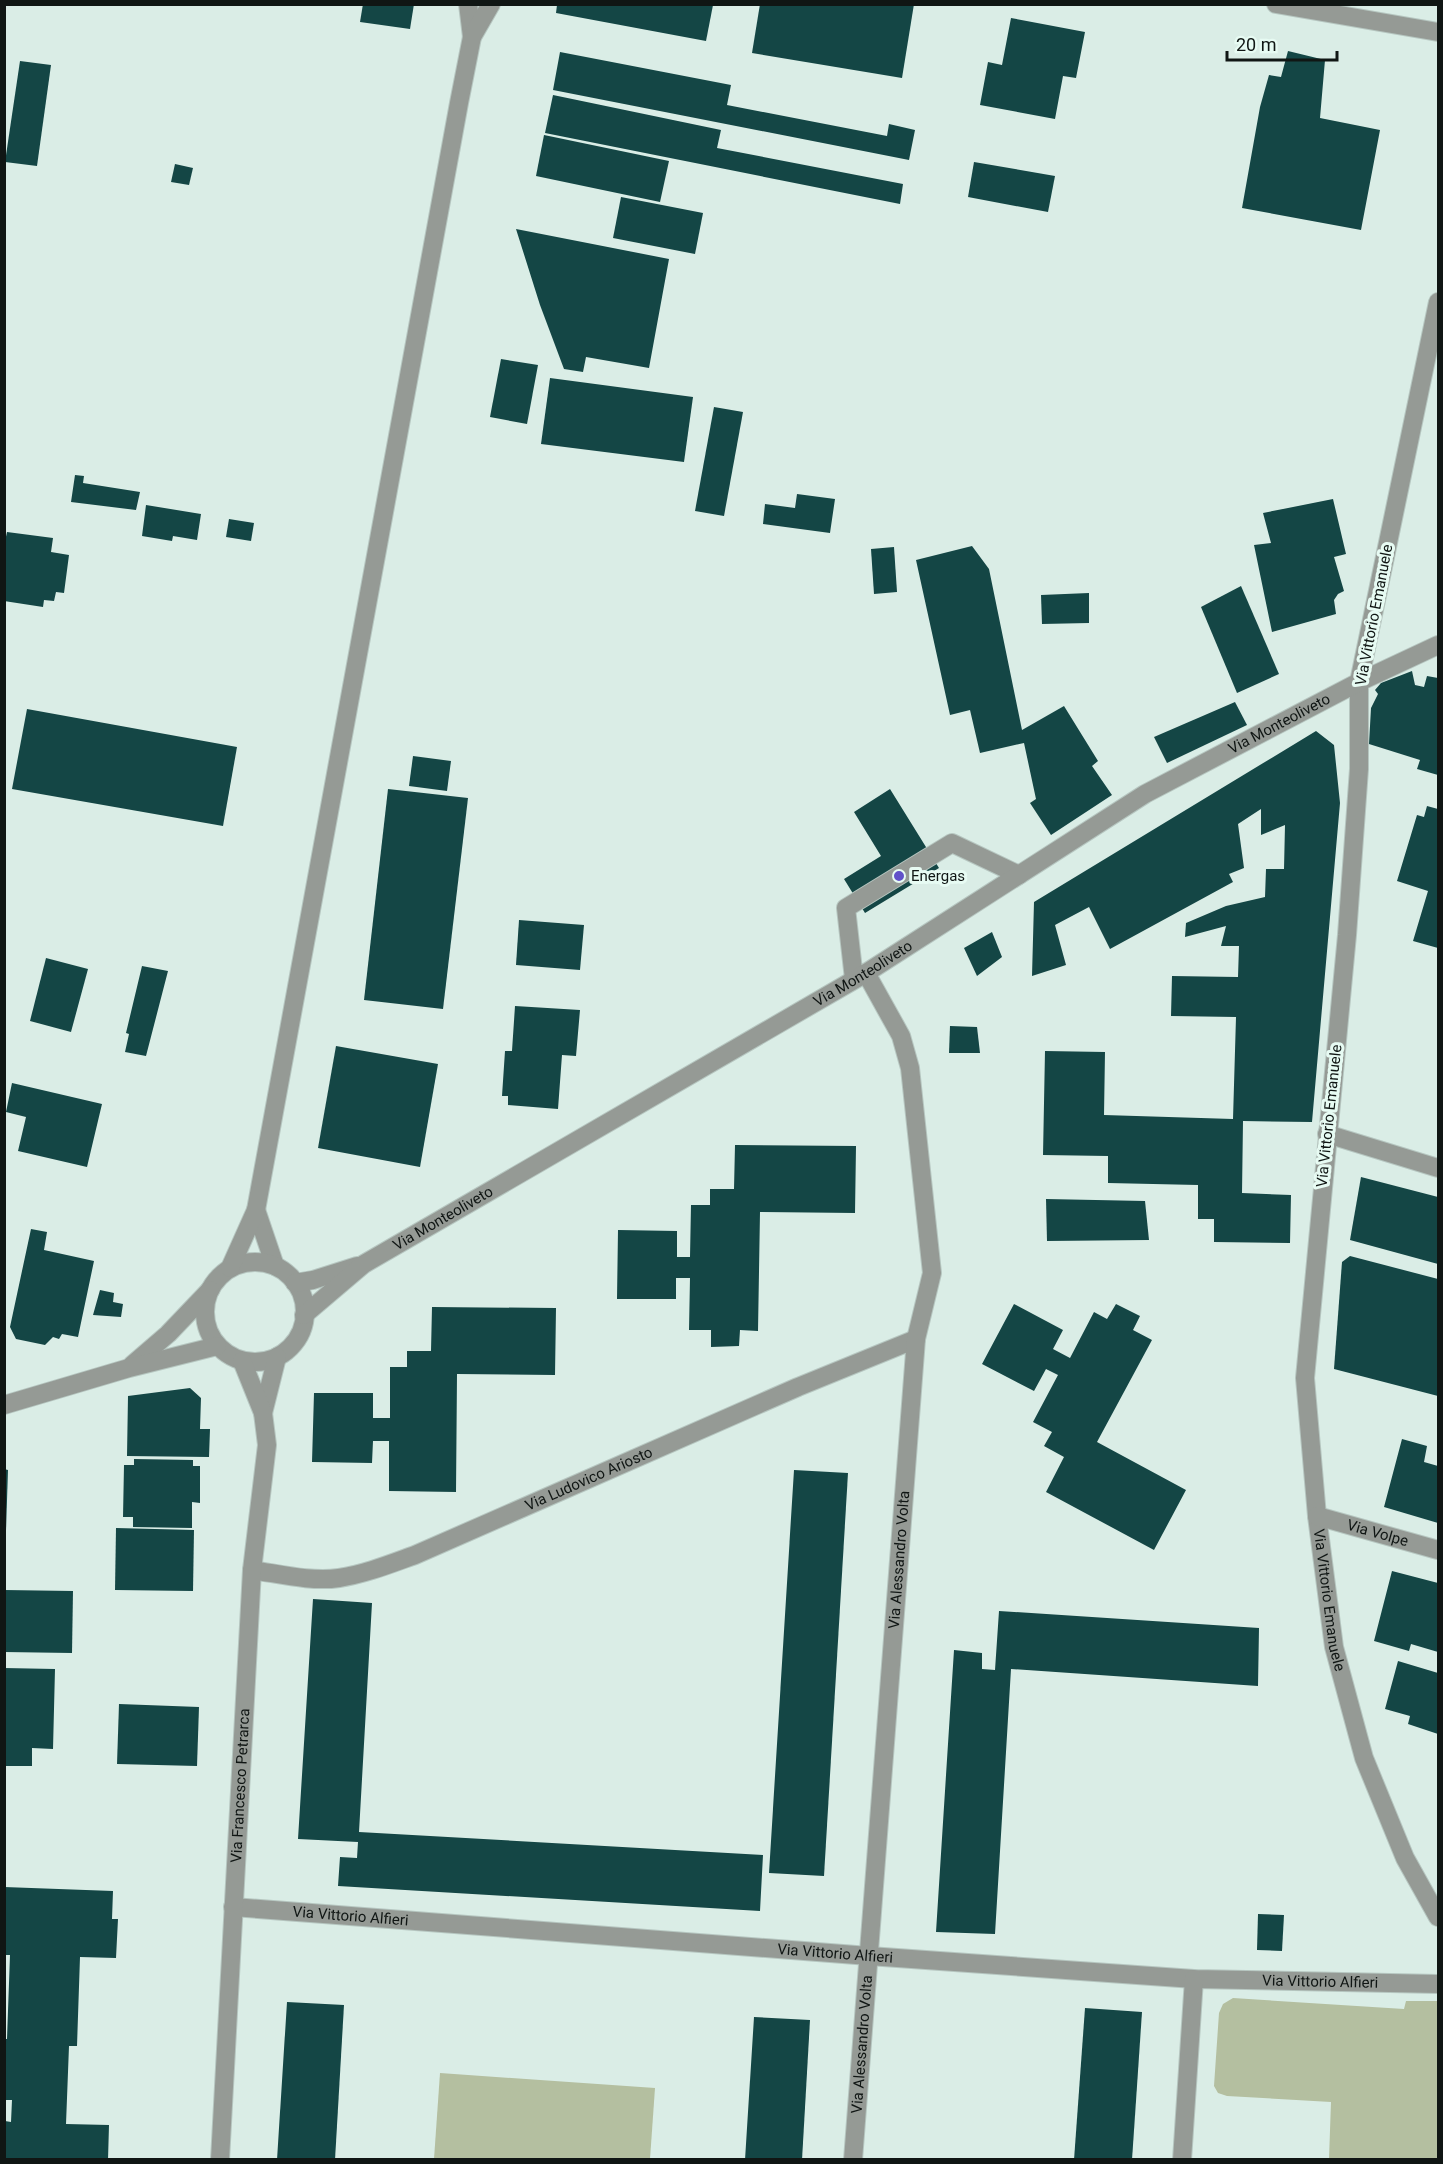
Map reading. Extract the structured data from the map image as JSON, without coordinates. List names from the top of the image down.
{
  "streets": {
    "street": [
      "Via Vittorio Emanuele",
      "Via Monteoliveto",
      "Via Ludovico Ariosto",
      "Via Volpe",
      "Via Alessandro Volta",
      "Via Francesco Petrarca",
      "Via Vittorio Alfieri"
    ]
  },
  "crossings": [
    ["Via Vittorio Emanuele", "Via Monteoliveto"],
    ["Via Vittorio Emanuele", "Via Volpe"],
    ["Via Monteoliveto", "Via Alessandro Volta"],
    ["Via Monteoliveto", "Via Francesco Petrarca"],
    ["Via Ludovico Ariosto", "Via Alessandro Volta"],
    ["Via Ludovico Ariosto", "Via Francesco Petrarca"],
    ["Via Alessandro Volta", "Via Vittorio Alfieri"],
    ["Via Francesco Petrarca", "Via Vittorio Alfieri"]
  ],
  "places": ["Energas"],
  "scale_bar": "20 m"
}
